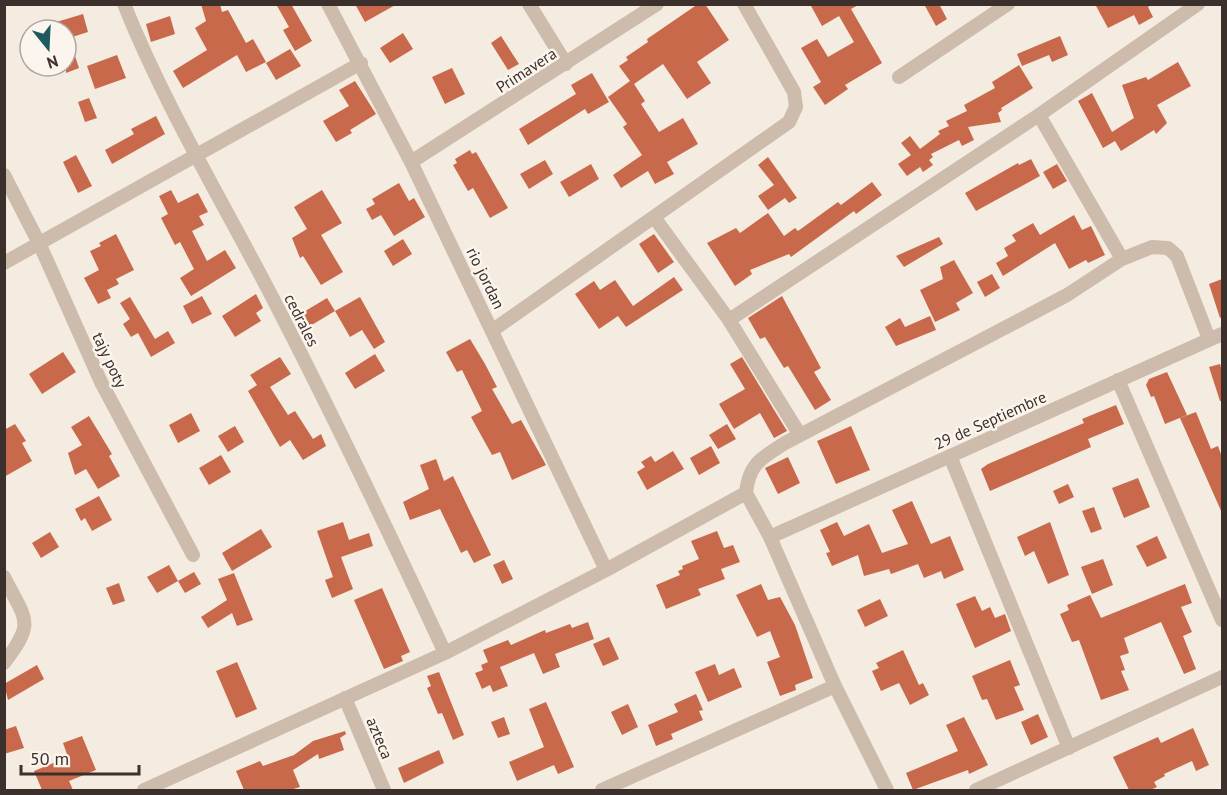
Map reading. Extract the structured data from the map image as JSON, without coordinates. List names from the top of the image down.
{
  "streets": {
    "street": [
      "Primavera",
      "rio jordan",
      "cedrales",
      "tajy poty",
      "29 de Septiembre",
      "azteca"
    ]
  },
  "crossings": [
    ["Primavera", "rio jordan"]
  ],
  "scale_bar": "50 m",
  "north": "bottom"
}
